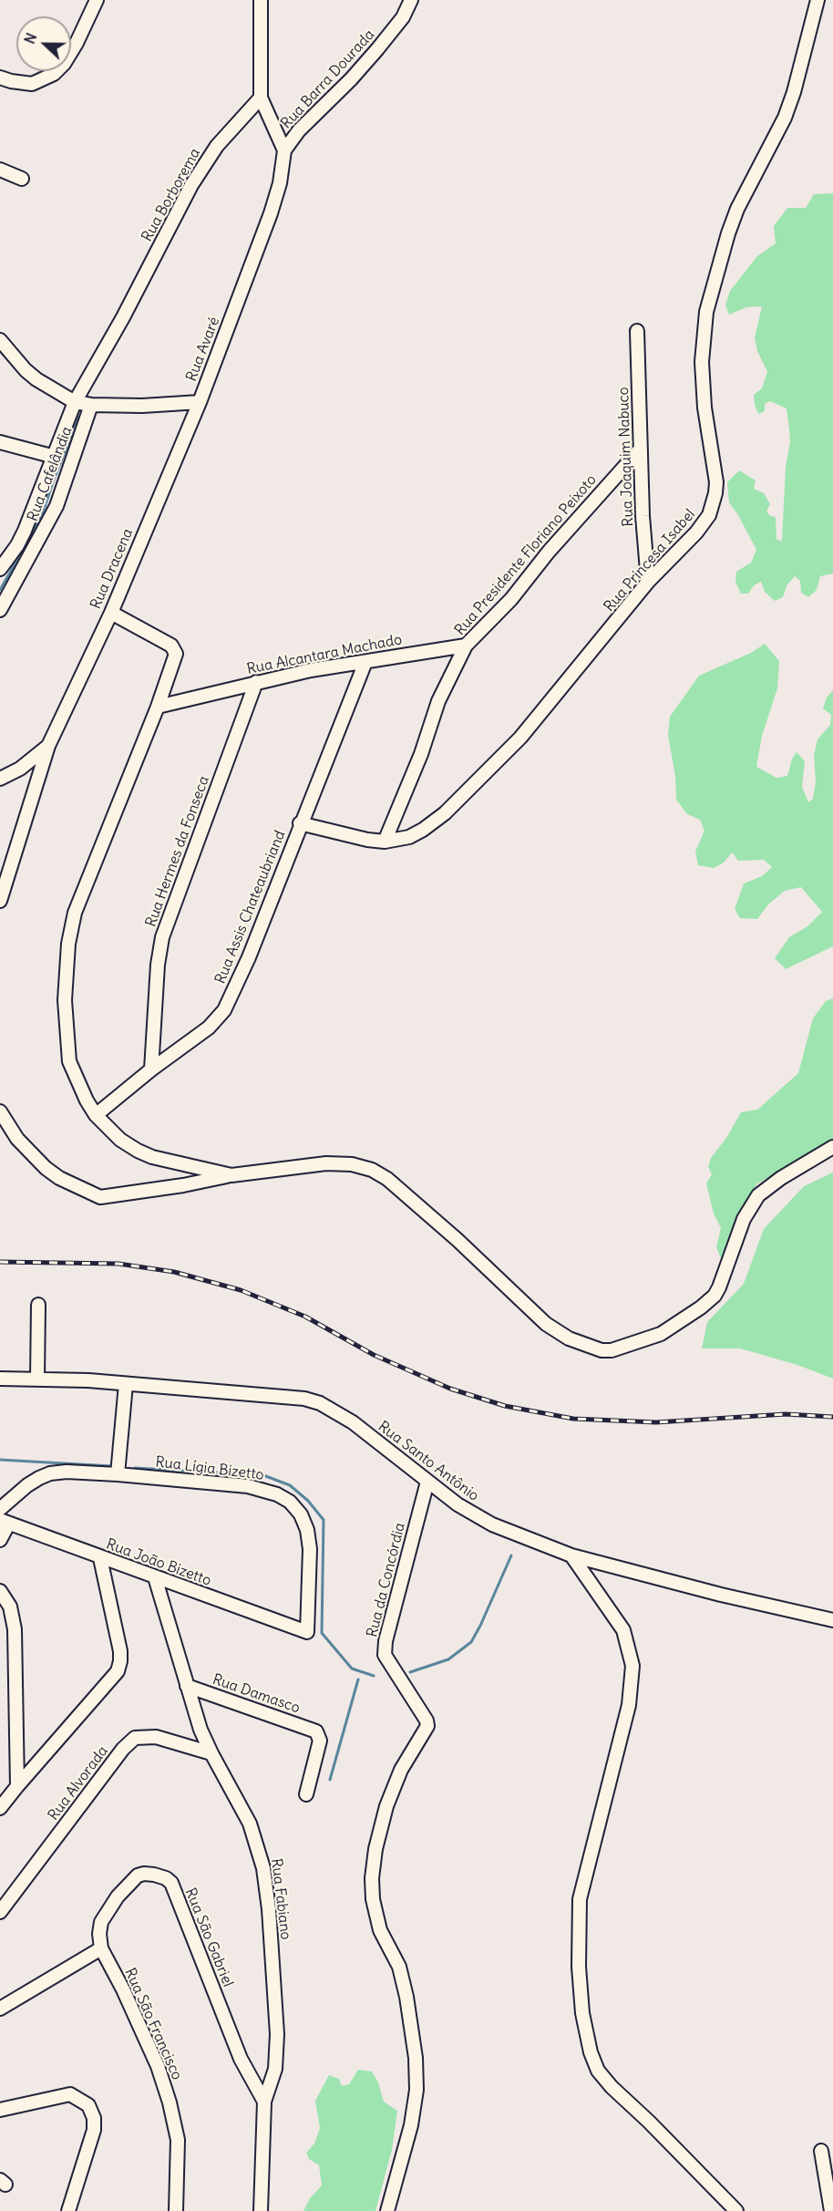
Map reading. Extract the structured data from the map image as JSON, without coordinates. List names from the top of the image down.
{
  "streets": {
    "street": [
      "Rua Barra Dourada",
      "Rua Borborema",
      "Rua Avaré",
      "Rua Joaquim Nabuco",
      "Rua Cafelândia",
      "Rua Presidente Floriano Peixoto",
      "Rua Princesa Isabel",
      "Rua Dracena",
      "Rua Alcantara Machado",
      "Rua Hermes da Fonseca",
      "Rua Assis Chateaubriand",
      "Rua Santo Antônio",
      "Rua Lígia Bizetto",
      "Rua João Bizetto",
      "Rua da Concórdia",
      "Rua Damasco",
      "Rua Alvorada",
      "Rua Fabiano",
      "Rua São Gabriel",
      "Rua São Francisco"
    ]
  },
  "crossings": [
    ["Rua Barra Dourada", "Rua Avaré"],
    ["Rua Borborema", "Rua Avaré"],
    ["Rua Borborema", "Rua Cafelândia"],
    ["Rua Avaré", "Rua Cafelândia"],
    ["Rua Avaré", "Rua Dracena"],
    ["Rua Joaquim Nabuco", "Rua Presidente Floriano Peixoto"],
    ["Rua Joaquim Nabuco", "Rua Princesa Isabel"],
    ["Rua Presidente Floriano Peixoto", "Rua Princesa Isabel"],
    ["Rua Presidente Floriano Peixoto", "Rua Alcantara Machado"],
    ["Rua Princesa Isabel", "Rua Assis Chateaubriand"],
    ["Rua Alcantara Machado", "Rua Hermes da Fonseca"],
    ["Rua Alcantara Machado", "Rua Assis Chateaubriand"],
    ["Rua Hermes da Fonseca", "Rua Assis Chateaubriand"],
    ["Rua Santo Antônio", "Rua da Concórdia"],
    ["Rua Lígia Bizetto", "Rua João Bizetto"],
    ["Rua João Bizetto", "Rua Fabiano"],
    ["Rua Damasco", "Rua Fabiano"],
    ["Rua Alvorada", "Rua Fabiano"],
    ["Rua Fabiano", "Rua São Gabriel"],
    ["Rua São Gabriel", "Rua São Francisco"]
  ],
  "north": "left"
}
